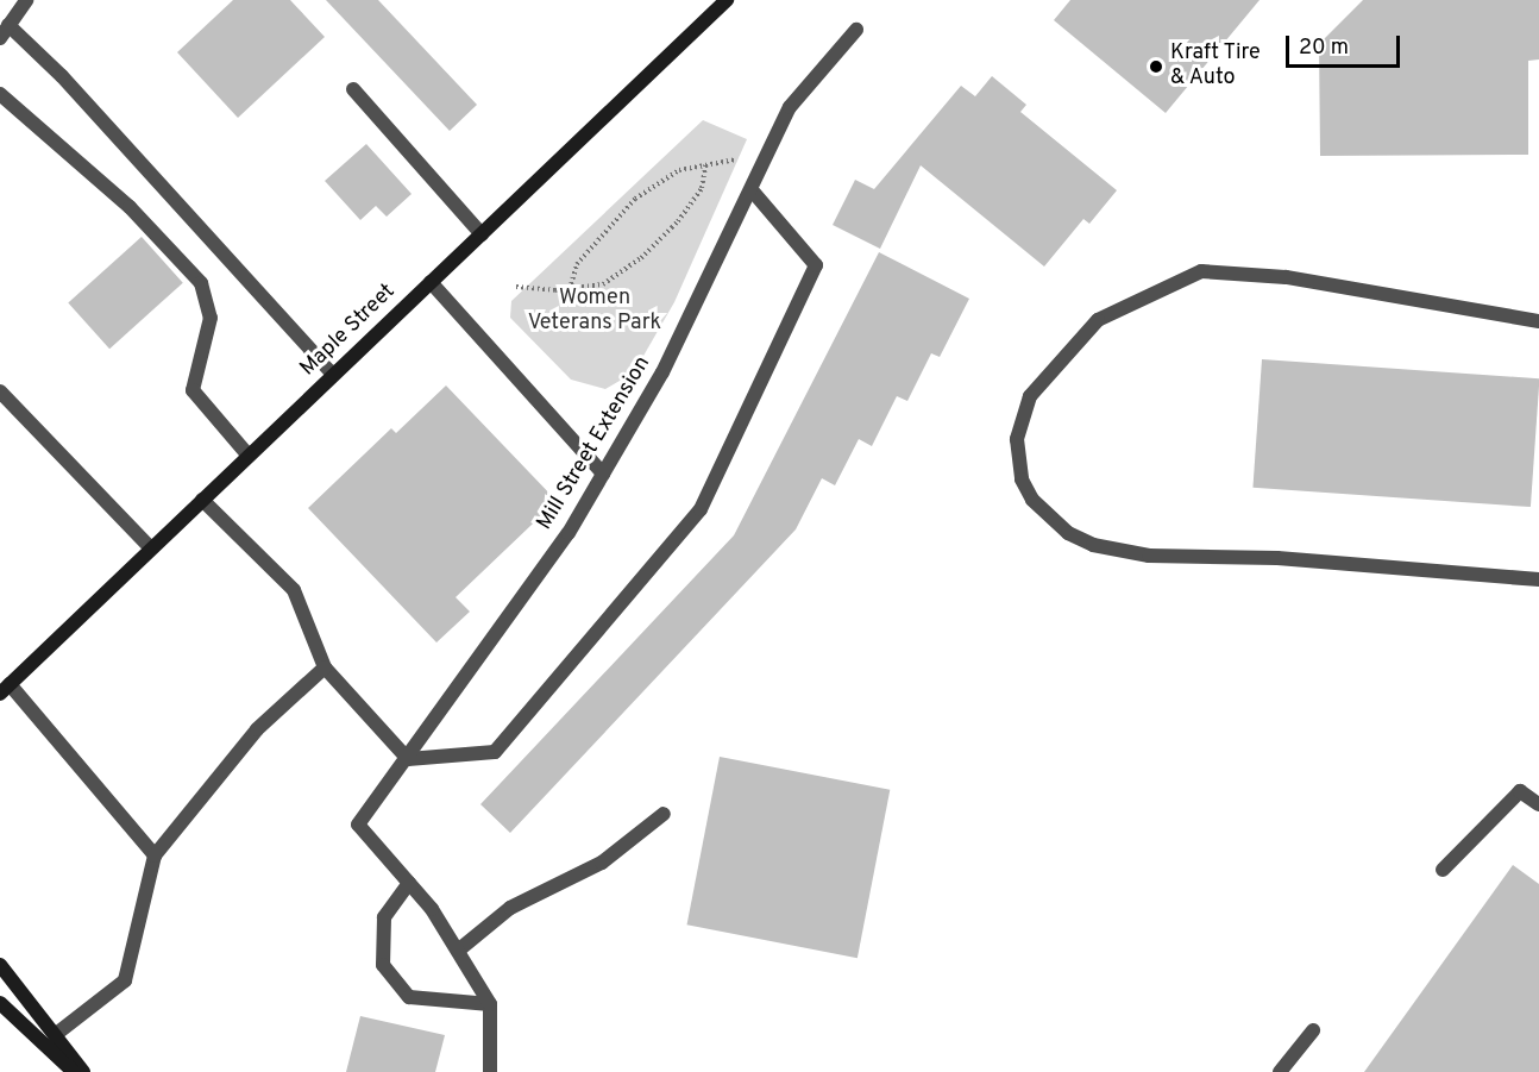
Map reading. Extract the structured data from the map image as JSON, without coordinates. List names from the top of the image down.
{
  "streets": {
    "main road": ["Maple Street"],
    "street": ["Mill Street Extension"]
  },
  "parks": ["Women Veterans Park"],
  "places": ["Kraft Tire & Auto"],
  "scale_bar": "20 m"
}
